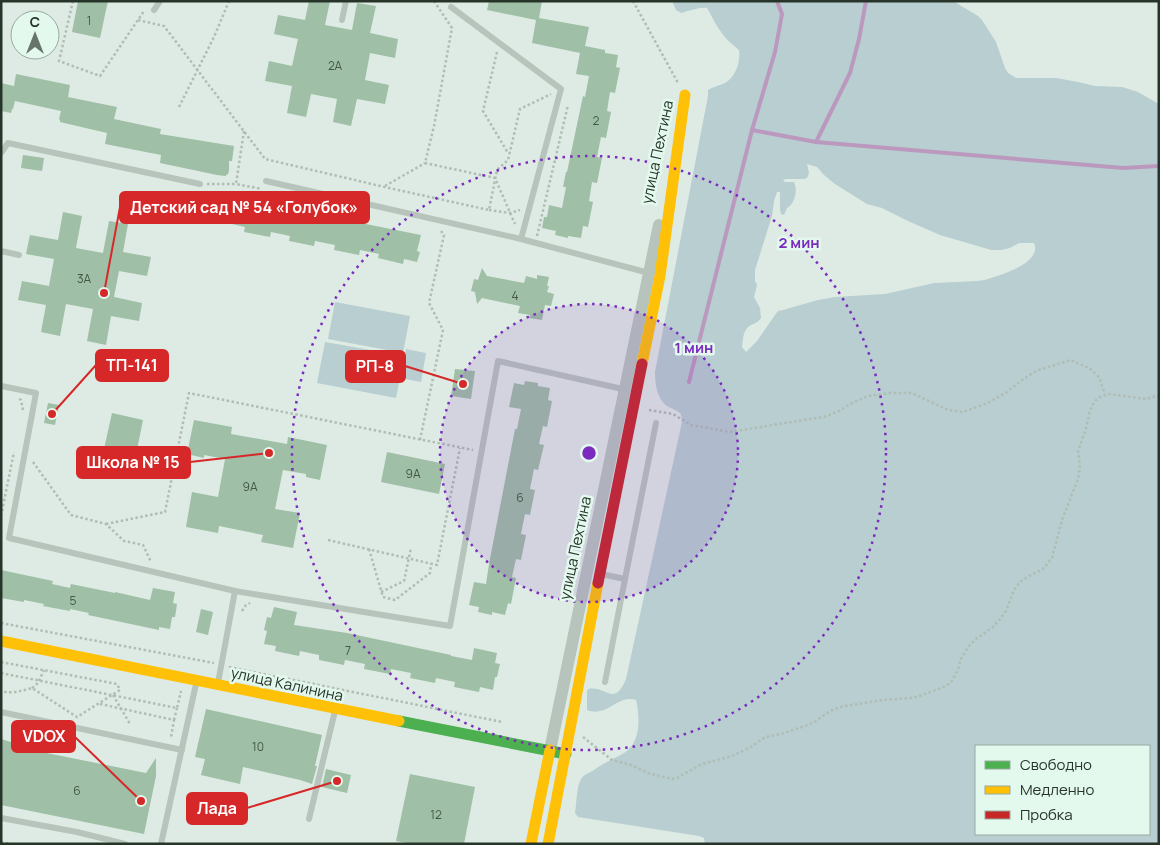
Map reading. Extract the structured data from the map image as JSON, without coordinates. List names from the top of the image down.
{
  "streets": {
    "street": ["улица Пехтина", "улица Калинина"]
  },
  "crossings": [
    ["улица Пехтина", "улица Калинина"]
  ],
  "places": [
    "Детский сад № 54 «Голубок»",
    "РП-8",
    "ТП-141",
    "Школа № 15",
    "Лада",
    "VDOX"
  ],
  "house_numbers": [
    "1",
    "2А",
    "2",
    "3А",
    "4",
    "9А",
    "9А",
    "6",
    "5",
    "7",
    "10",
    "6",
    "12"
  ],
  "legend": ["Свободно", "Медленно", "Пробка"],
  "north": "top",
  "rings": ["2 мин", "1 мин"]
}
